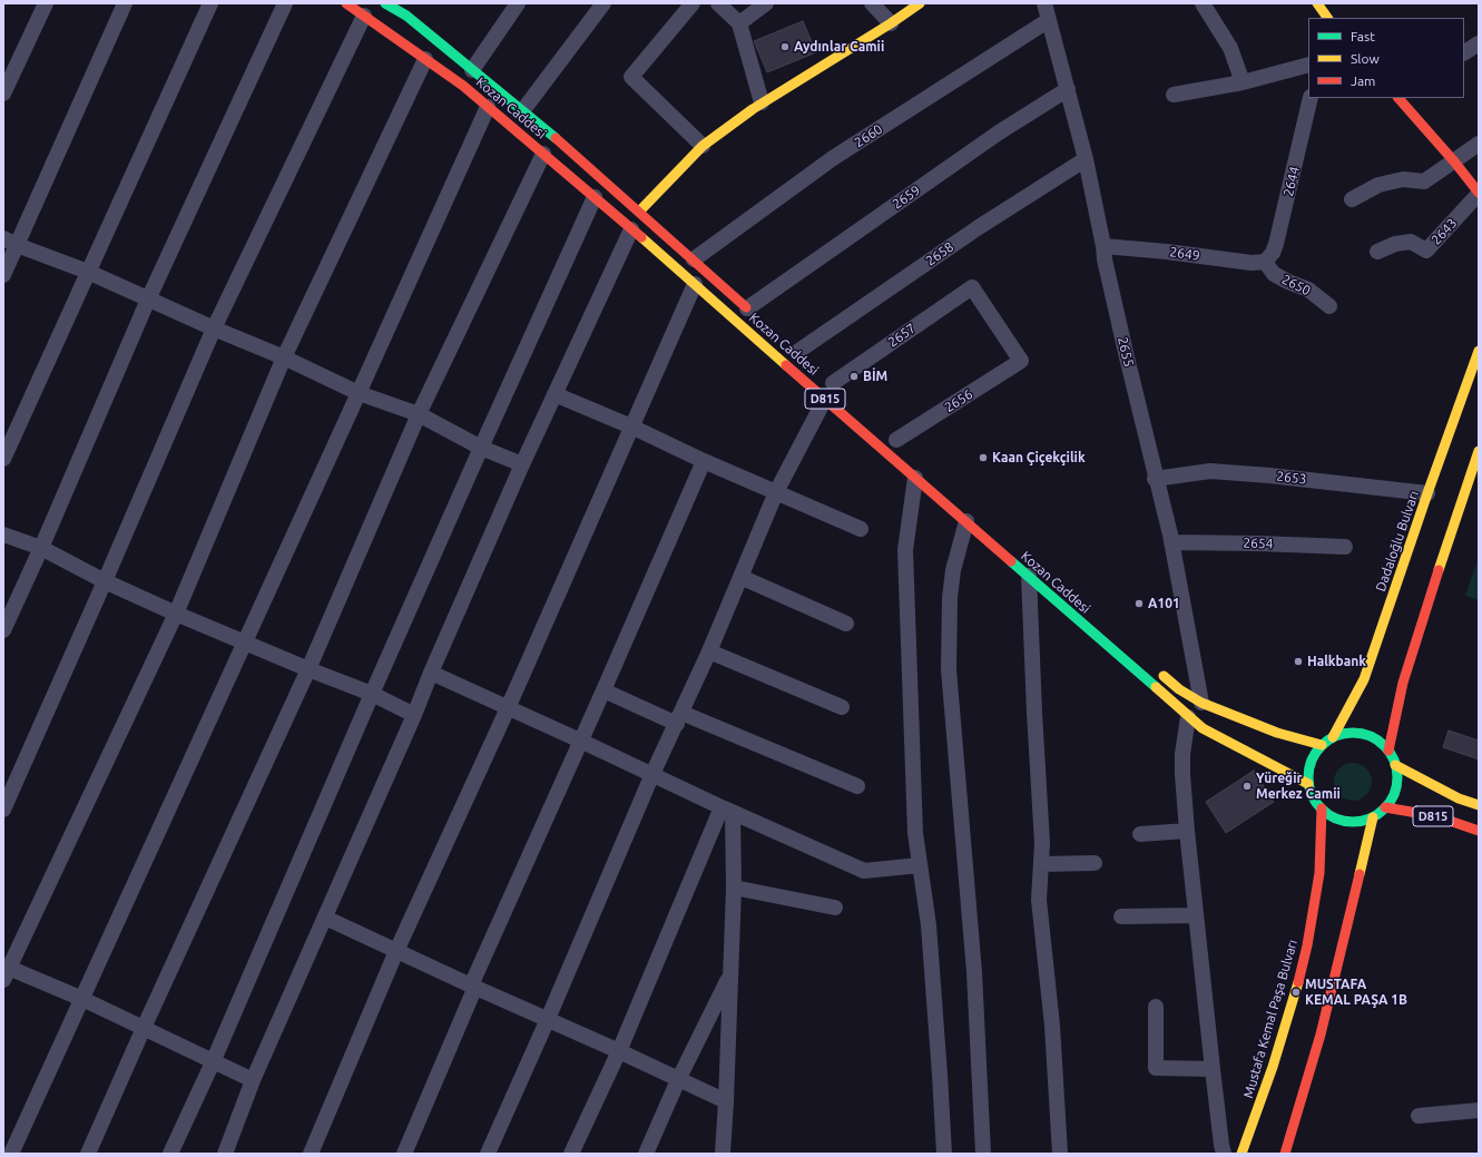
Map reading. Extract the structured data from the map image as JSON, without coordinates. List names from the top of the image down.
{
  "streets": {
    "main road": [
      "Kozan Caddesi",
      "D815",
      "Dadaloğlu Bulvarı",
      "Mustafa Kemal Paşa Bulvarı"
    ],
    "street": [
      "2660",
      "2644",
      "2659",
      "2643",
      "2658",
      "2649",
      "2650",
      "2657",
      "2655",
      "2656",
      "2653",
      "2654"
    ]
  },
  "crossings": [
    ["Kozan Caddesi", "2660"],
    ["Kozan Caddesi", "2659"],
    ["Kozan Caddesi", "D815"],
    ["Kozan Caddesi", "Dadaloğlu Bulvarı"],
    ["Kozan Caddesi", "Mustafa Kemal Paşa Bulvarı"],
    ["2660", "2655"],
    ["2644", "2649"],
    ["2644", "2650"],
    ["2659", "2655"],
    ["2658", "2655"],
    ["2649", "2650"],
    ["2649", "2655"],
    ["2657", "2656"],
    ["2655", "2653"],
    ["2655", "2654"],
    ["D815", "Dadaloğlu Bulvarı"],
    ["D815", "Mustafa Kemal Paşa Bulvarı"],
    ["2653", "Dadaloğlu Bulvarı"],
    ["Dadaloğlu Bulvarı", "Mustafa Kemal Paşa Bulvarı"]
  ],
  "places": [
    "Aydınlar Camii",
    "BİM",
    "Kaan Çiçekçilik",
    "A101",
    "Halkbank",
    "Yüreğir Merkez Camii",
    "MUSTAFA KEMAL PAŞA 1B"
  ],
  "legend": ["Fast", "Slow", "Jam"]
}
